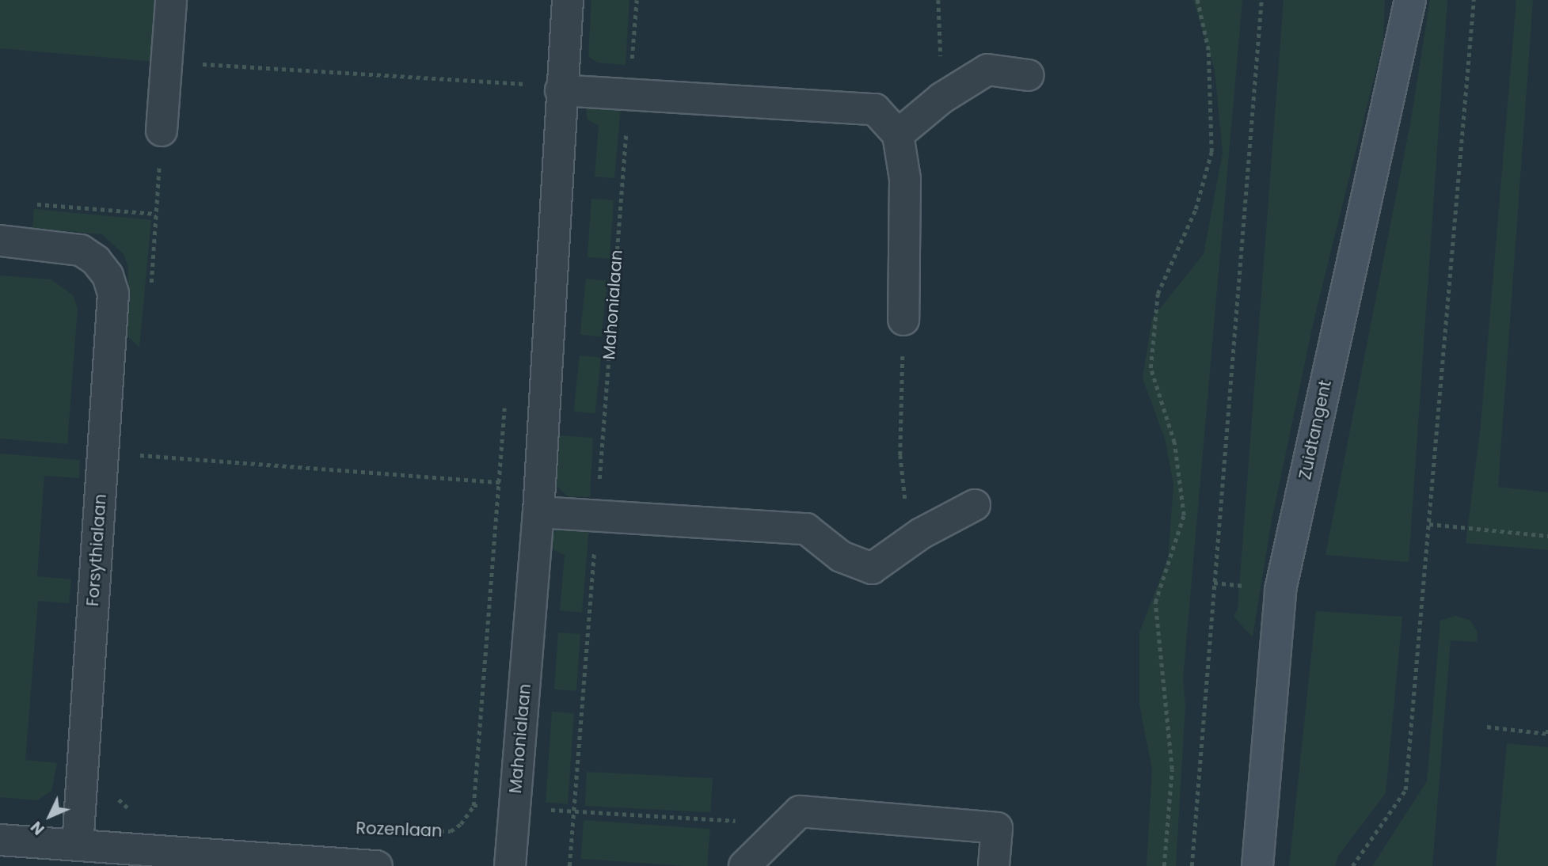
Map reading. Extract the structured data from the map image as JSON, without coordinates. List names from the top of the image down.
{
  "streets": {
    "main road": ["Zuidtangent"],
    "street": ["Mahonialaan", "Forsythialaan"],
    "path": ["Rozenlaan"]
  },
  "crossings": [
    ["Mahonialaan", "Rozenlaan"]
  ],
  "north": "bottom left"
}
